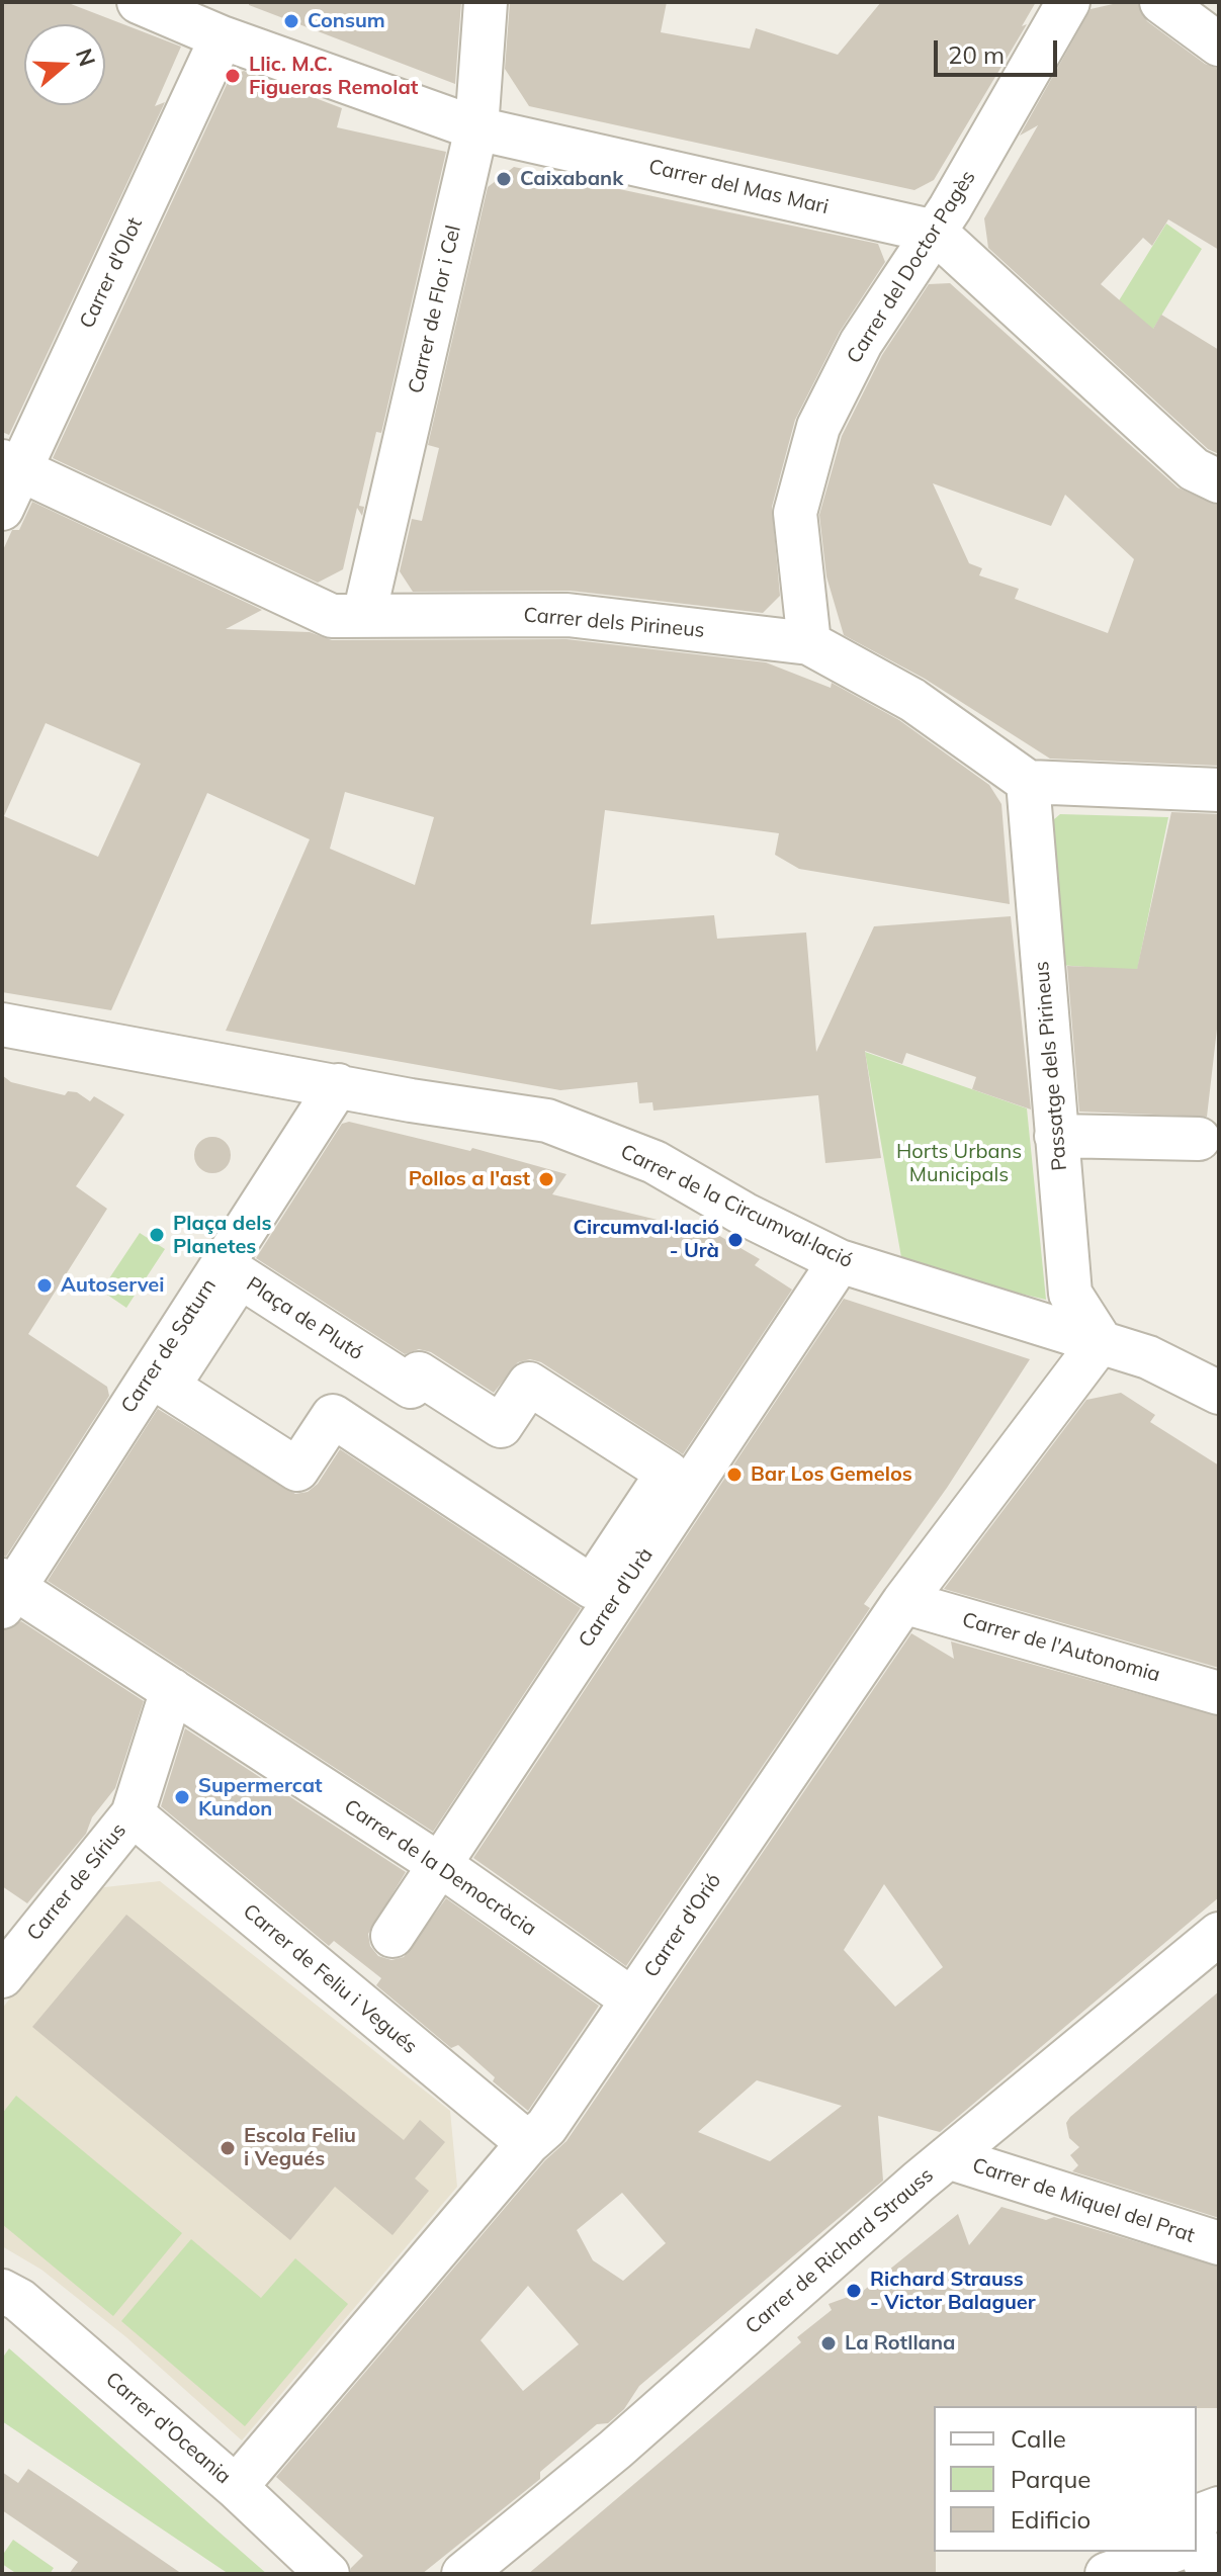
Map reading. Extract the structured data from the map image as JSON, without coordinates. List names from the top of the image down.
{
  "streets": {
    "street": [
      "Carrer del Mas Mari",
      "Carrer del Doctor Pagès",
      "Carrer d'Olot",
      "Carrer de Flor i Cel",
      "Carrer dels Pirineus",
      "Passatge dels Pirineus",
      "Carrer de la Circumval·lació",
      "Plaça de Plutó",
      "Carrer de Saturn",
      "Carrer d'Urà",
      "Carrer de l'Autonomia",
      "Carrer de la Democràcia",
      "Carrer de Sírius",
      "Carrer d'Orió",
      "Carrer de Feliu i Vegués",
      "Carrer de Miquel del Prat",
      "Carrer de Richard Strauss",
      "Carrer d'Oceania"
    ]
  },
  "crossings": [
    ["Carrer del Mas Mari", "Carrer del Doctor Pagès"],
    ["Carrer del Mas Mari", "Carrer d'Olot"],
    ["Carrer del Mas Mari", "Carrer de Flor i Cel"],
    ["Carrer del Doctor Pagès", "Carrer dels Pirineus"],
    ["Carrer d'Olot", "Carrer dels Pirineus"],
    ["Carrer de Flor i Cel", "Carrer dels Pirineus"],
    ["Carrer dels Pirineus", "Passatge dels Pirineus"],
    ["Passatge dels Pirineus", "Carrer de la Circumval·lació"],
    ["Passatge dels Pirineus", "Carrer d'Orió"],
    ["Carrer de la Circumval·lació", "Carrer de Saturn"],
    ["Carrer de la Circumval·lació", "Carrer d'Urà"],
    ["Carrer de la Circumval·lació", "Carrer d'Orió"],
    ["Carrer de Saturn", "Carrer de la Democràcia"],
    ["Carrer d'Urà", "Carrer de la Democràcia"],
    ["Carrer de l'Autonomia", "Carrer d'Orió"],
    ["Carrer de la Democràcia", "Carrer de Sírius"],
    ["Carrer de la Democràcia", "Carrer d'Orió"],
    ["Carrer de Sírius", "Carrer de Feliu i Vegués"],
    ["Carrer d'Orió", "Carrer de Feliu i Vegués"],
    ["Carrer d'Orió", "Carrer d'Oceania"],
    ["Carrer de Miquel del Prat", "Carrer de Richard Strauss"]
  ],
  "parks": ["Horts Urbans Municipals"],
  "places": [
    "Consum",
    "Llic. M.C. Figueras Remolat",
    "Caixabank",
    "Pollos a l'ast",
    "Plaça dels Planetes",
    "Circumval·lació - Urà",
    "Autoservei",
    "Bar Los Gemelos",
    "Supermercat Kundon",
    "Escola Feliu i Vegués",
    "Richard Strauss - Victor Balaguer",
    "La Rotllana"
  ],
  "legend": ["Calle", "Parque", "Edificio"],
  "scale_bar": "20 m",
  "north": "right"
}
